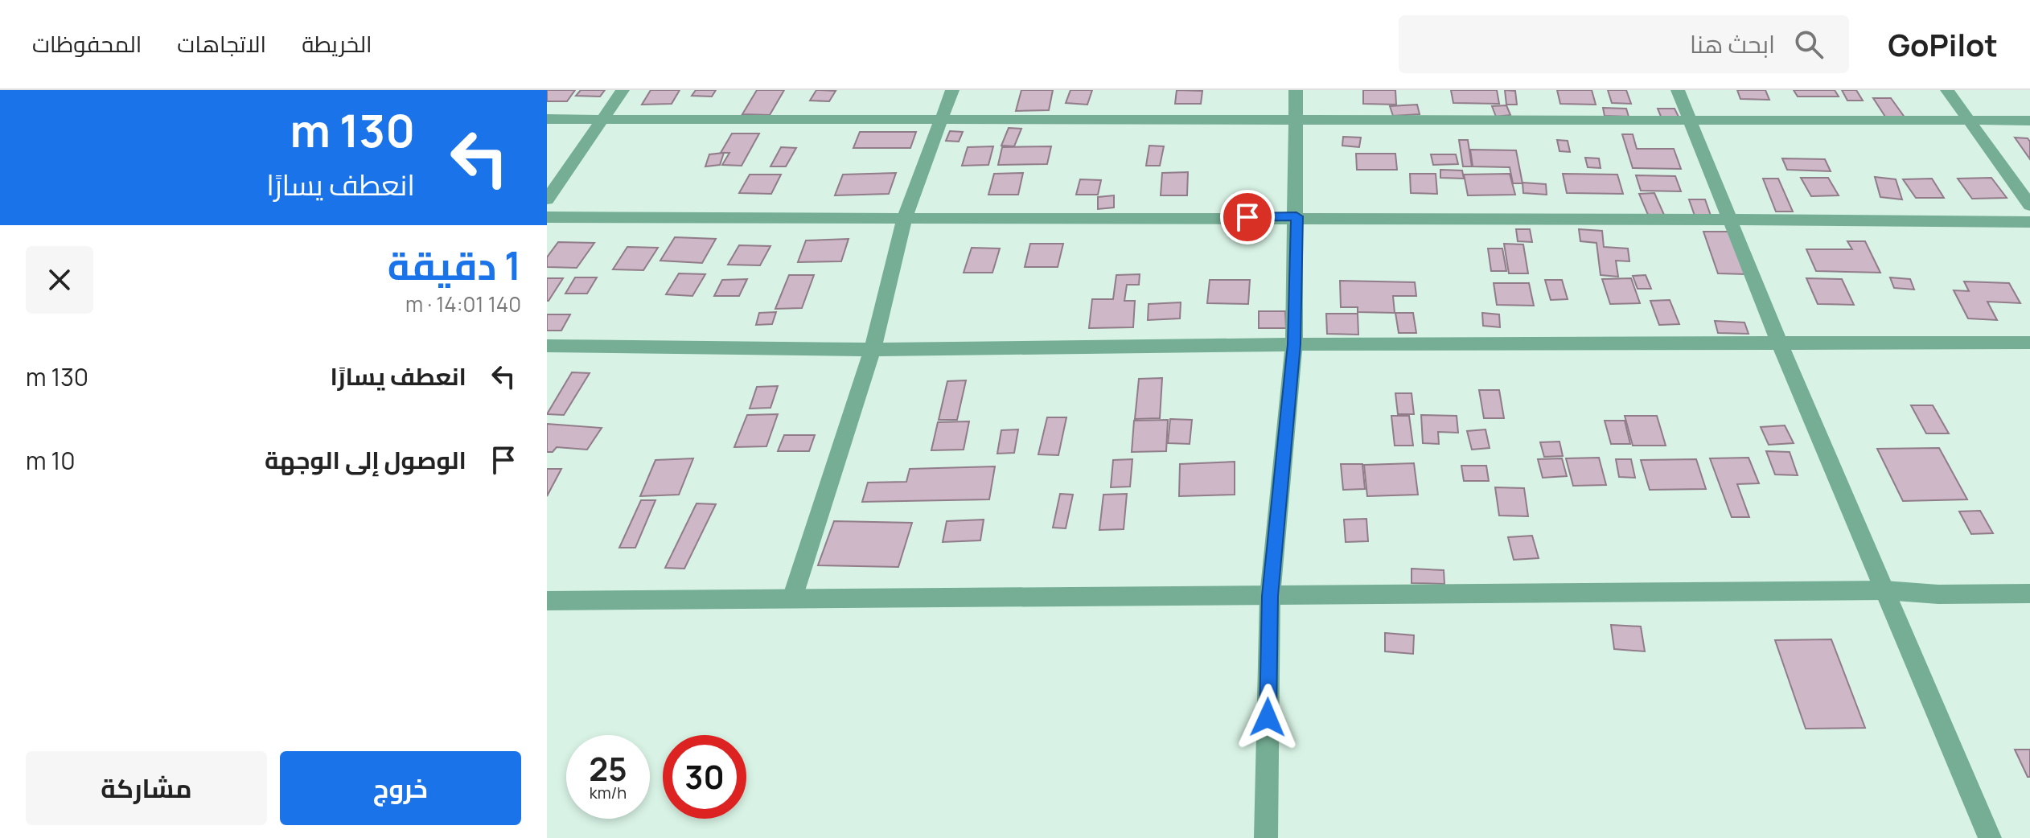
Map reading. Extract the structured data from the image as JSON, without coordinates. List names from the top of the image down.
{
  "page": {
    "header": "GoPilot",
    "search": "ابحث هنا",
    "nav": ["الخريطة", "الاتجاهات", "المحفوظات"],
    "turn": ["130 m", "انعطف يسارًا"],
    "heading": ["1 دقيقة", "140 m · 14:01"],
    "list": [
      {
        "name": "انعطف يسارًا",
        "value": "130 m"
      },
      {
        "name": "الوصول إلى الوجهة",
        "value": "10 m"
      }
    ],
    "speed": "25 km/h",
    "limit": "30",
    "buttons": ["خروج", "مشاركة"]
  }
}
